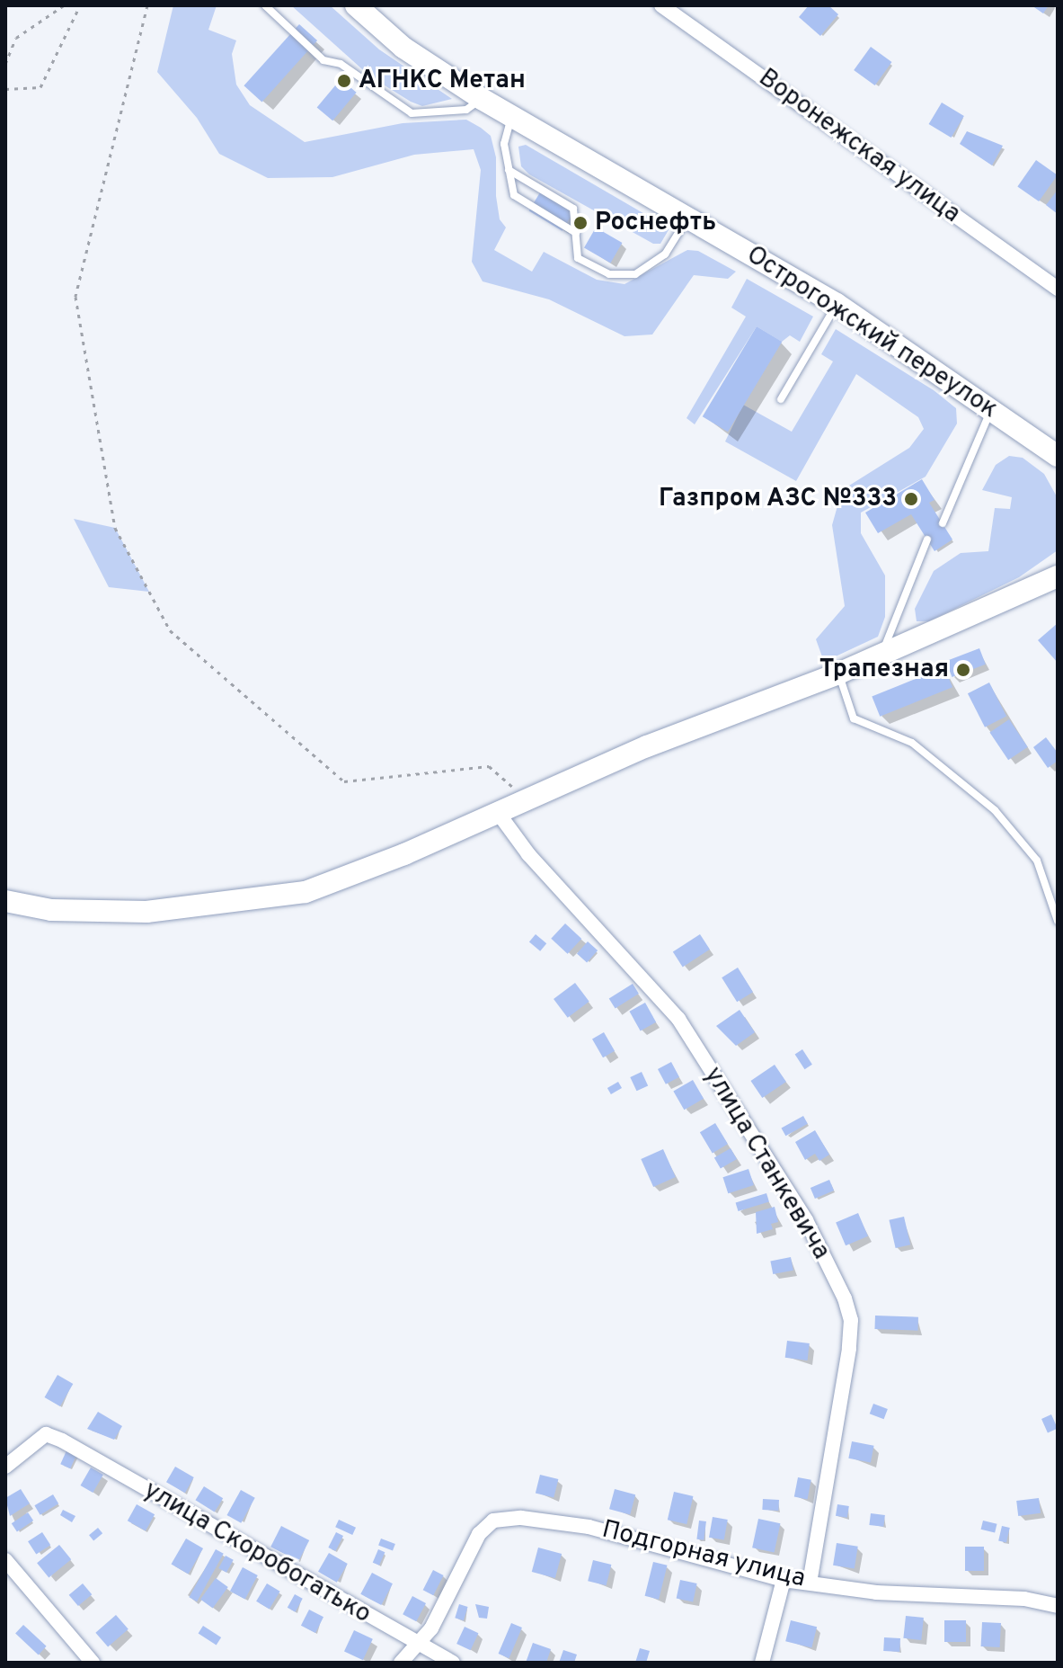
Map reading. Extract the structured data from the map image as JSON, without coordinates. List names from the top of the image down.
{
  "streets": {
    "main road": ["Острогожский переулок"],
    "street": [
      "Воронежская улица",
      "улица Станкевича",
      "улица Скоробогатько",
      "Подгорная улица"
    ]
  },
  "crossings": [
    ["улица Станкевича", "Подгорная улица"],
    ["улица Скоробогатько", "Подгорная улица"]
  ],
  "places": [
    "АГНКС Метан",
    "Роснефть",
    "Газпром АЗС №333",
    "Трапезная"
  ]
}
